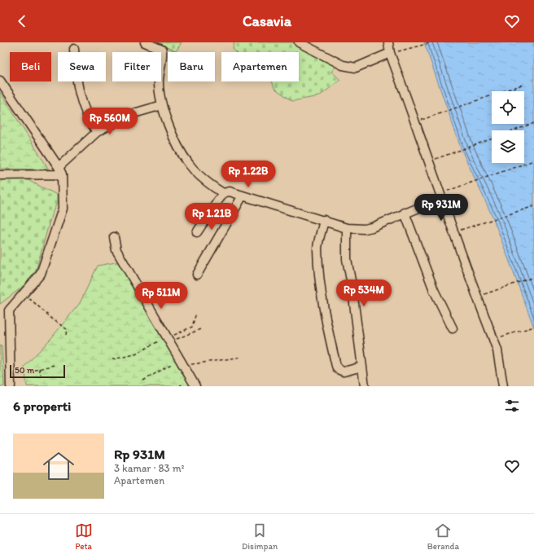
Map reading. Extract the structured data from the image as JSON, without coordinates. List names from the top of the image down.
{
  "scale_bar": "50 m",
  "page": {
    "header": "Casavia",
    "chip": [
      "Beli",
      "Sewa",
      "Filter",
      "Baru",
      "Apartemen"
    ],
    "price": [
      "Rp 560M",
      "Rp 1.22B",
      "Rp 931M",
      "Rp 1.21B",
      "Rp 534M",
      "Rp 511M"
    ],
    "scale": "50 m",
    "heading": "6 properti",
    "list": [
      {
        "name": "Rp 931M",
        "note": "3 kamar · 83 m² · Apartemen"
      }
    ],
    "tabs": ["Peta", "Disimpan", "Beranda"]
  }
}
